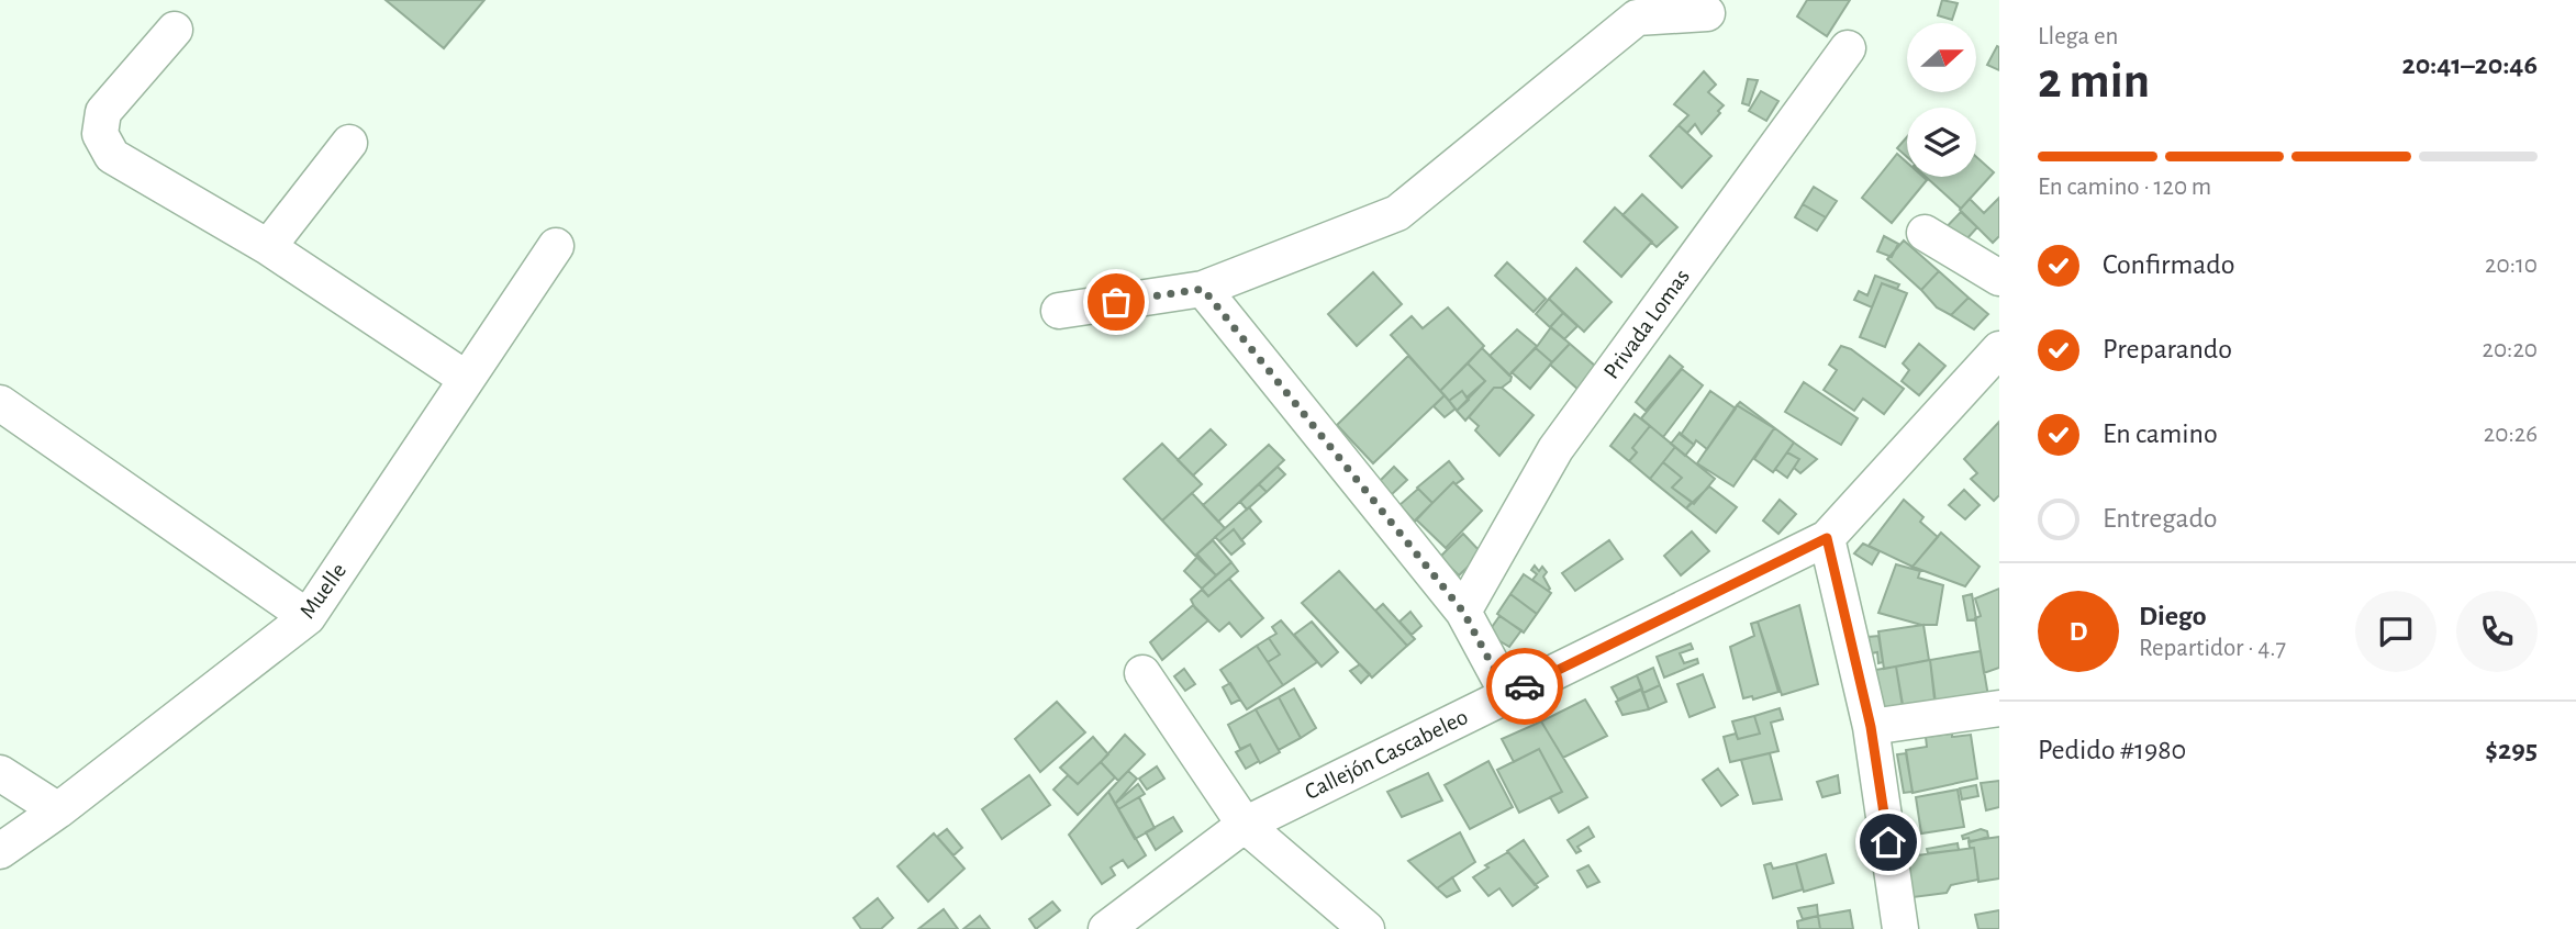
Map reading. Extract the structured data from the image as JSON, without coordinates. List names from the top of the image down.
{
  "streets": {
    "street": ["Privada Lomas", "Muelle", "Callejón Cascabeleo"]
  },
  "north": "right",
  "page": {
    "heading": ["2 min", "Llega en", "20:41–20:46"],
    "panel": [
      "Diego",
      "Repartidor · 4.7",
      "Pedido #1980",
      "$295"
    ],
    "bar": "En camino · 120 m",
    "list": [
      ["Confirmado", "20:10"],
      ["Preparando", "20:20"],
      ["En camino", "20:26"],
      "Entregado"
    ],
    "round": "D"
  }
}
